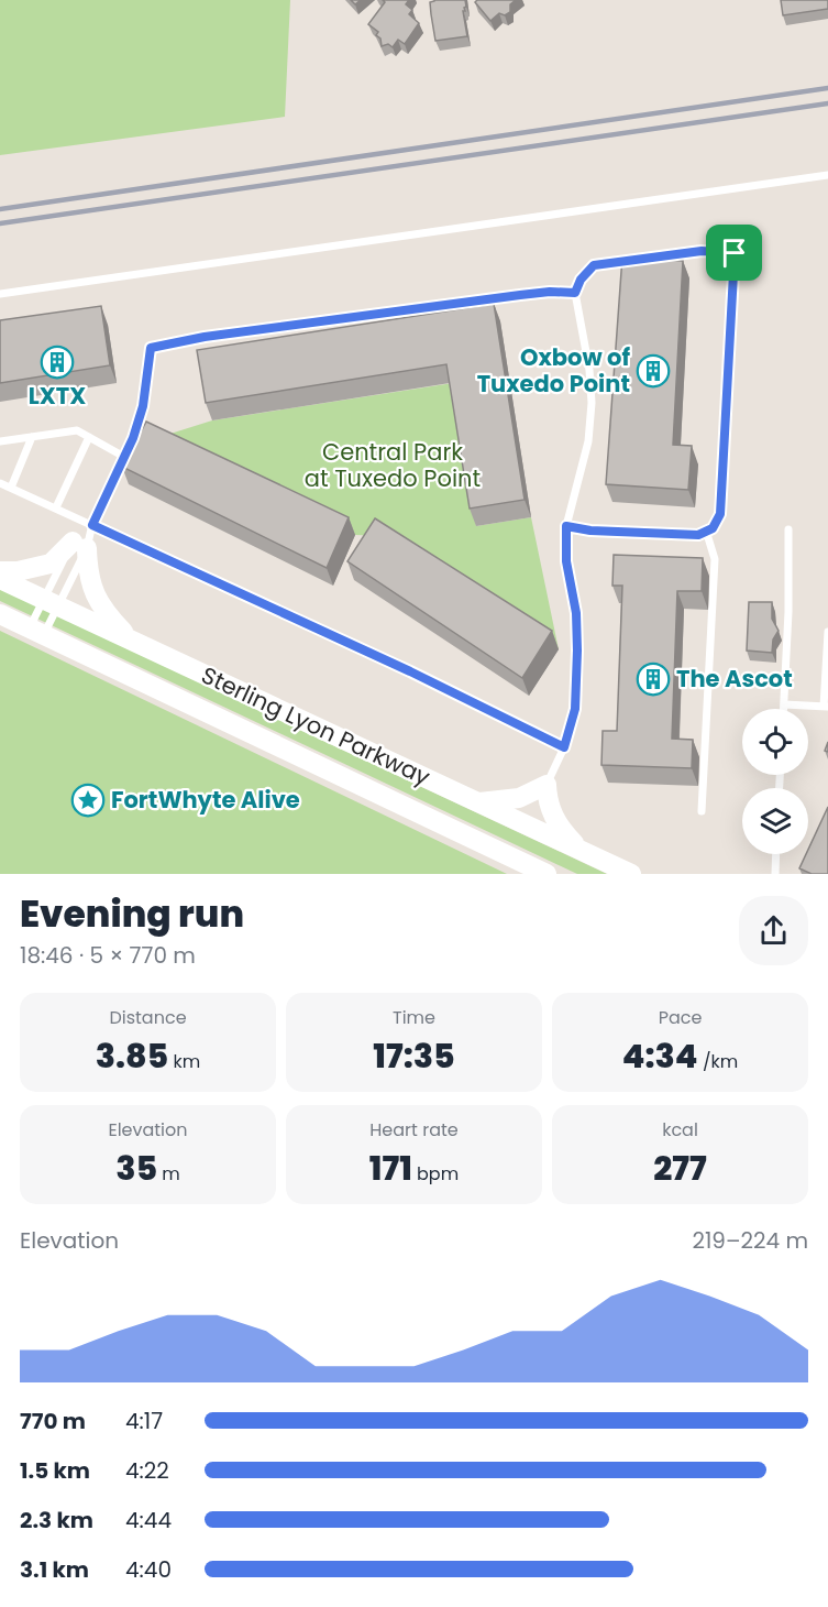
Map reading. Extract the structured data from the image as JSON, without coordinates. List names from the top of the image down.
{
  "streets": {
    "main road": ["Sterling Lyon Parkway"]
  },
  "parks": ["Central Park at Tuxedo Point"],
  "places": {
    "building": ["LXTX", "Oxbow of Tuxedo Point", "The Ascot"],
    "place": ["FortWhyte Alive"]
  },
  "page": {
    "heading": ["Evening run", "18:46 · 5 × 770 m"],
    "stats": [
      ["Distance", "3.85 km"],
      ["Time", "17:35"],
      ["Pace", "4:34 /km"],
      ["Elevation", "35 m"],
      ["Heart rate", "171 bpm"],
      ["kcal", "277"]
    ],
    "chart": ["Elevation", "219–224 m"],
    "list": [
      {
        "name": "770 m",
        "note": "4:17"
      },
      {
        "name": "1.5 km",
        "note": "4:22"
      },
      {
        "name": "2.3 km",
        "note": "4:44"
      },
      {
        "name": "3.1 km",
        "note": "4:40"
      }
    ]
  }
}
